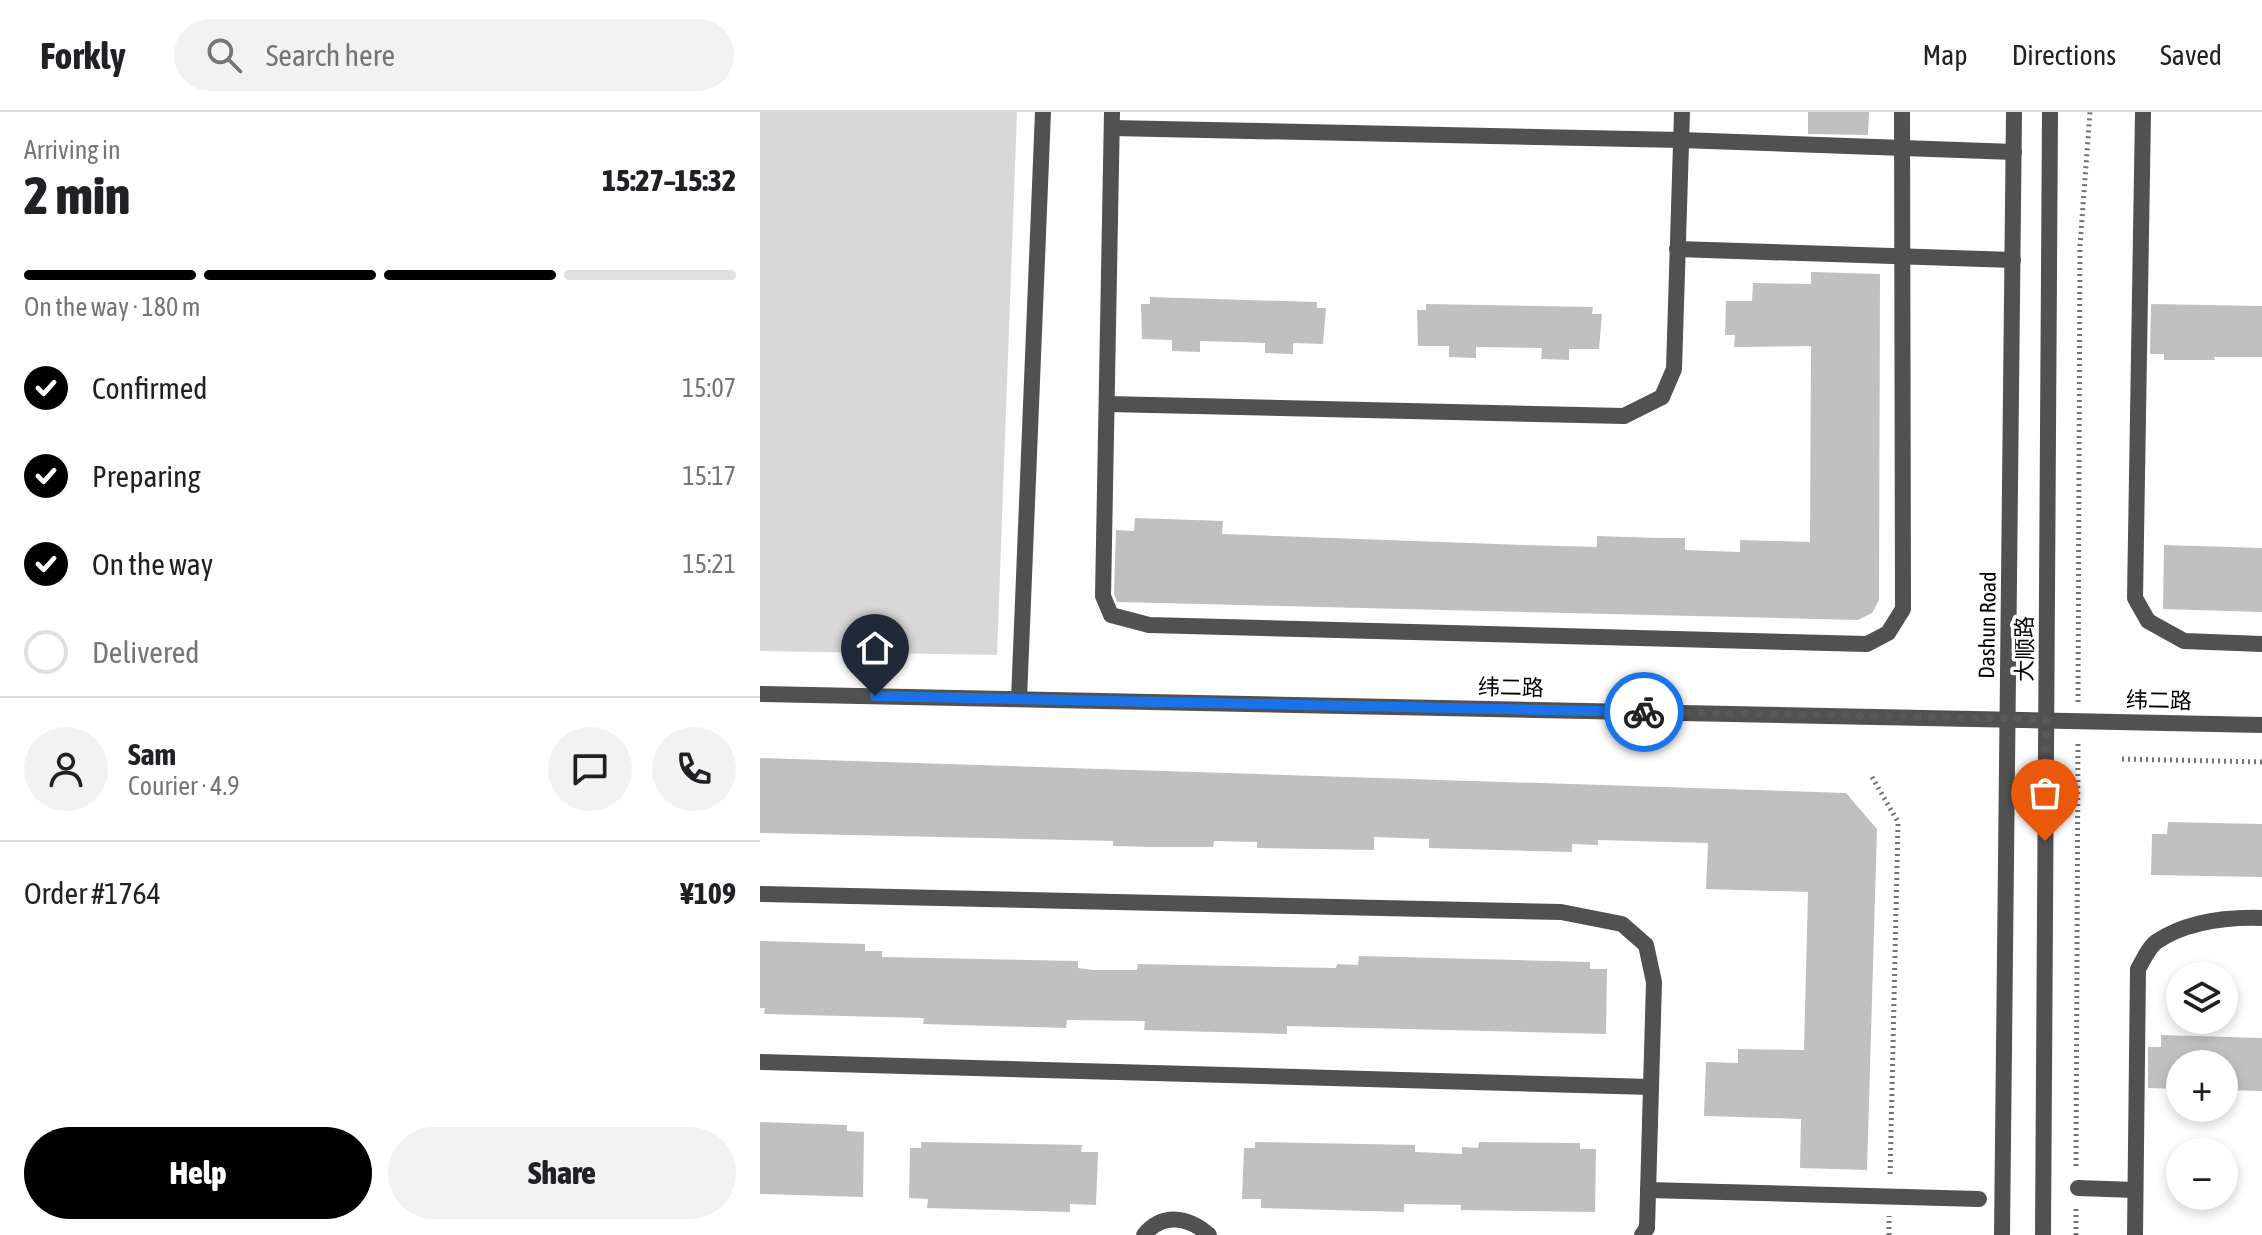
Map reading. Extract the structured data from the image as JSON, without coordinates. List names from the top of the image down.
{
  "streets": {
    "street": ["Dashun Road", "大顺路", "纬二路"]
  },
  "crossings": [
    ["Dashun Road", "纬二路"],
    ["大顺路", "纬二路"]
  ],
  "page": {
    "header": "Forkly",
    "search": "Search here",
    "nav": ["Map", "Directions", "Saved"],
    "heading": ["2 min", "Arriving in", "15:27–15:32"],
    "panel": [
      "Sam",
      "Courier · 4.9",
      "Order #1764",
      "¥109"
    ],
    "bar": "On the way · 180 m",
    "list": [
      ["Confirmed", "15:07"],
      ["Preparing", "15:17"],
      ["On the way", "15:21"],
      "Delivered"
    ],
    "map_buttons": ["+", "−"],
    "buttons": ["Help", "Share"]
  }
}
